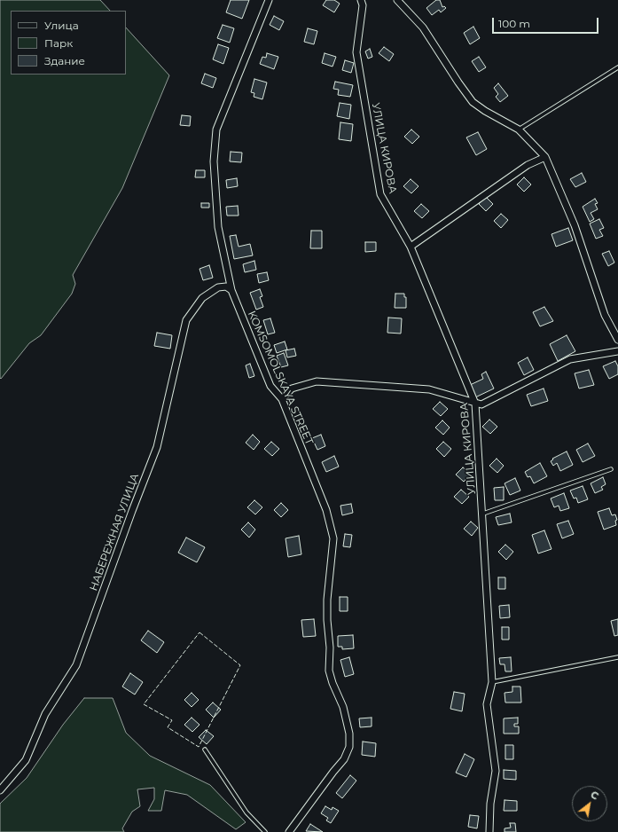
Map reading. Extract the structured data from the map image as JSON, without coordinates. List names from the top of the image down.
{
  "streets": {
    "street": ["УЛИЦА КИРОВА", "KOMSOMOLSKAYA STREET", "НАБЕРЕЖНАЯ УЛИЦА"]
  },
  "crossings": [
    ["KOMSOMOLSKAYA STREET", "НАБЕРЕЖНАЯ УЛИЦА"]
  ],
  "legend": ["Улица", "Парк", "Здание"],
  "scale_bar": "100 m",
  "north": "top right"
}
